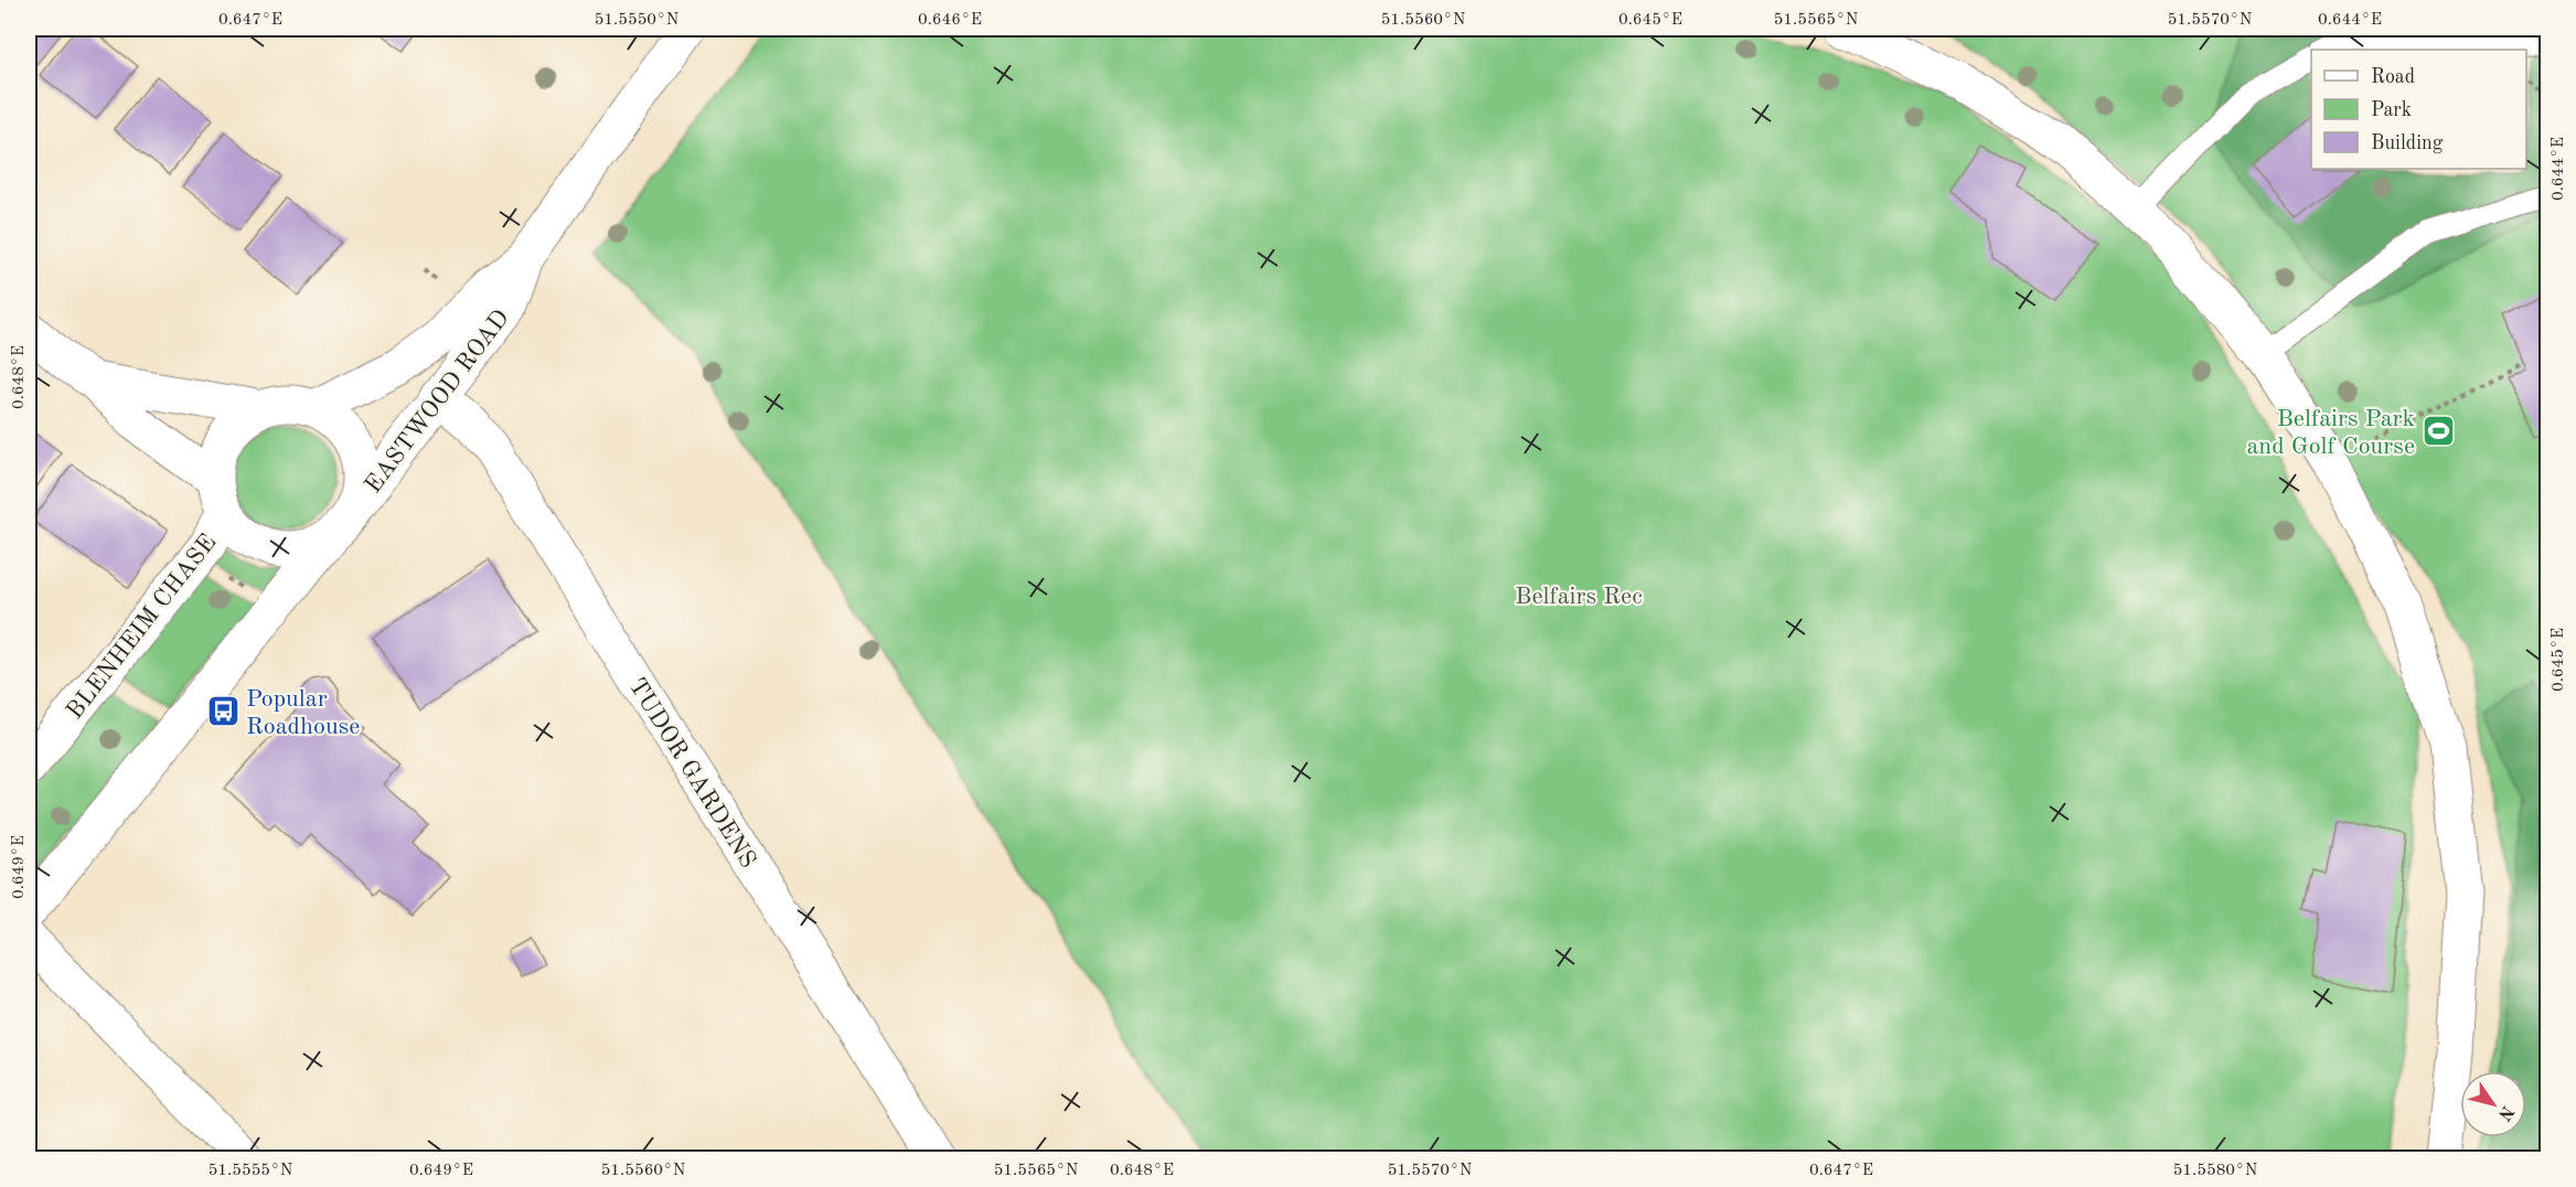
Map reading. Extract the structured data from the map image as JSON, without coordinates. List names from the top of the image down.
{
  "streets": {
    "street": ["EASTWOOD ROAD", "BLENHEIM CHASE", "TUDOR GARDENS"]
  },
  "crossings": [
    ["EASTWOOD ROAD", "BLENHEIM CHASE"],
    ["EASTWOOD ROAD", "TUDOR GARDENS"]
  ],
  "parks": ["Belfairs Rec"],
  "places": {
    "sports": ["Belfairs Park and Golf Course"],
    "bus stop": ["Popular Roadhouse"]
  },
  "legend": ["Road", "Park", "Building"],
  "north": "bottom right",
  "coordinates": [
    "0.647°E",
    "51.5550°N",
    "0.646°E",
    "51.5560°N",
    "0.645°E",
    "51.5565°N",
    "51.5570°N",
    "0.644°E",
    "0.648°E",
    "0.649°E",
    "51.5555°N",
    "51.5580°N"
  ]
}
